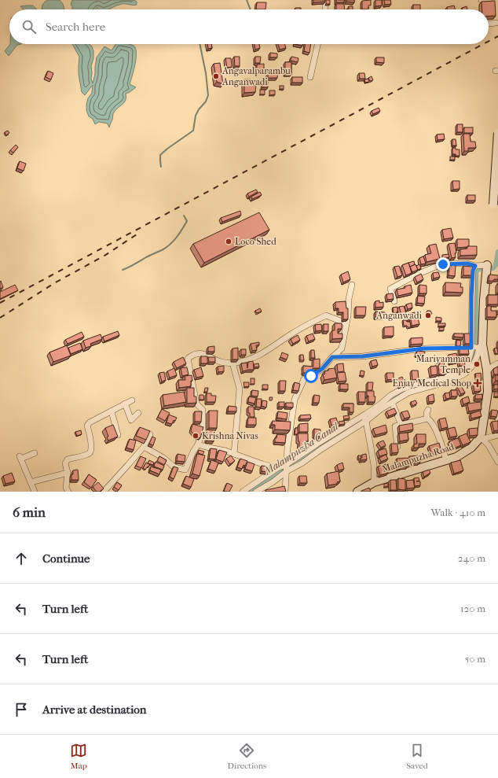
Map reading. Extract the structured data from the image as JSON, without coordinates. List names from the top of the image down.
{
  "streets": {
    "main road": ["Malampuzha Road"]
  },
  "water": ["Malampuzha Canal"],
  "places": {
    "other": [
      "Angavalparambu Anganwadi",
      "Loco Shed",
      "Anganwadi",
      "Mariyamman Temple",
      "Krishna Nivas"
    ],
    "health": ["Enjay Medical Shop"]
  },
  "page": {
    "search": "Search here",
    "heading": ["6 min", "Walk · 410 m"],
    "list": [
      ["Continue", "240 m"],
      ["Turn left", "120 m"],
      ["Turn left", "50 m"],
      "Arrive at destination"
    ],
    "nav": ["Map", "Directions", "Saved"]
  }
}
